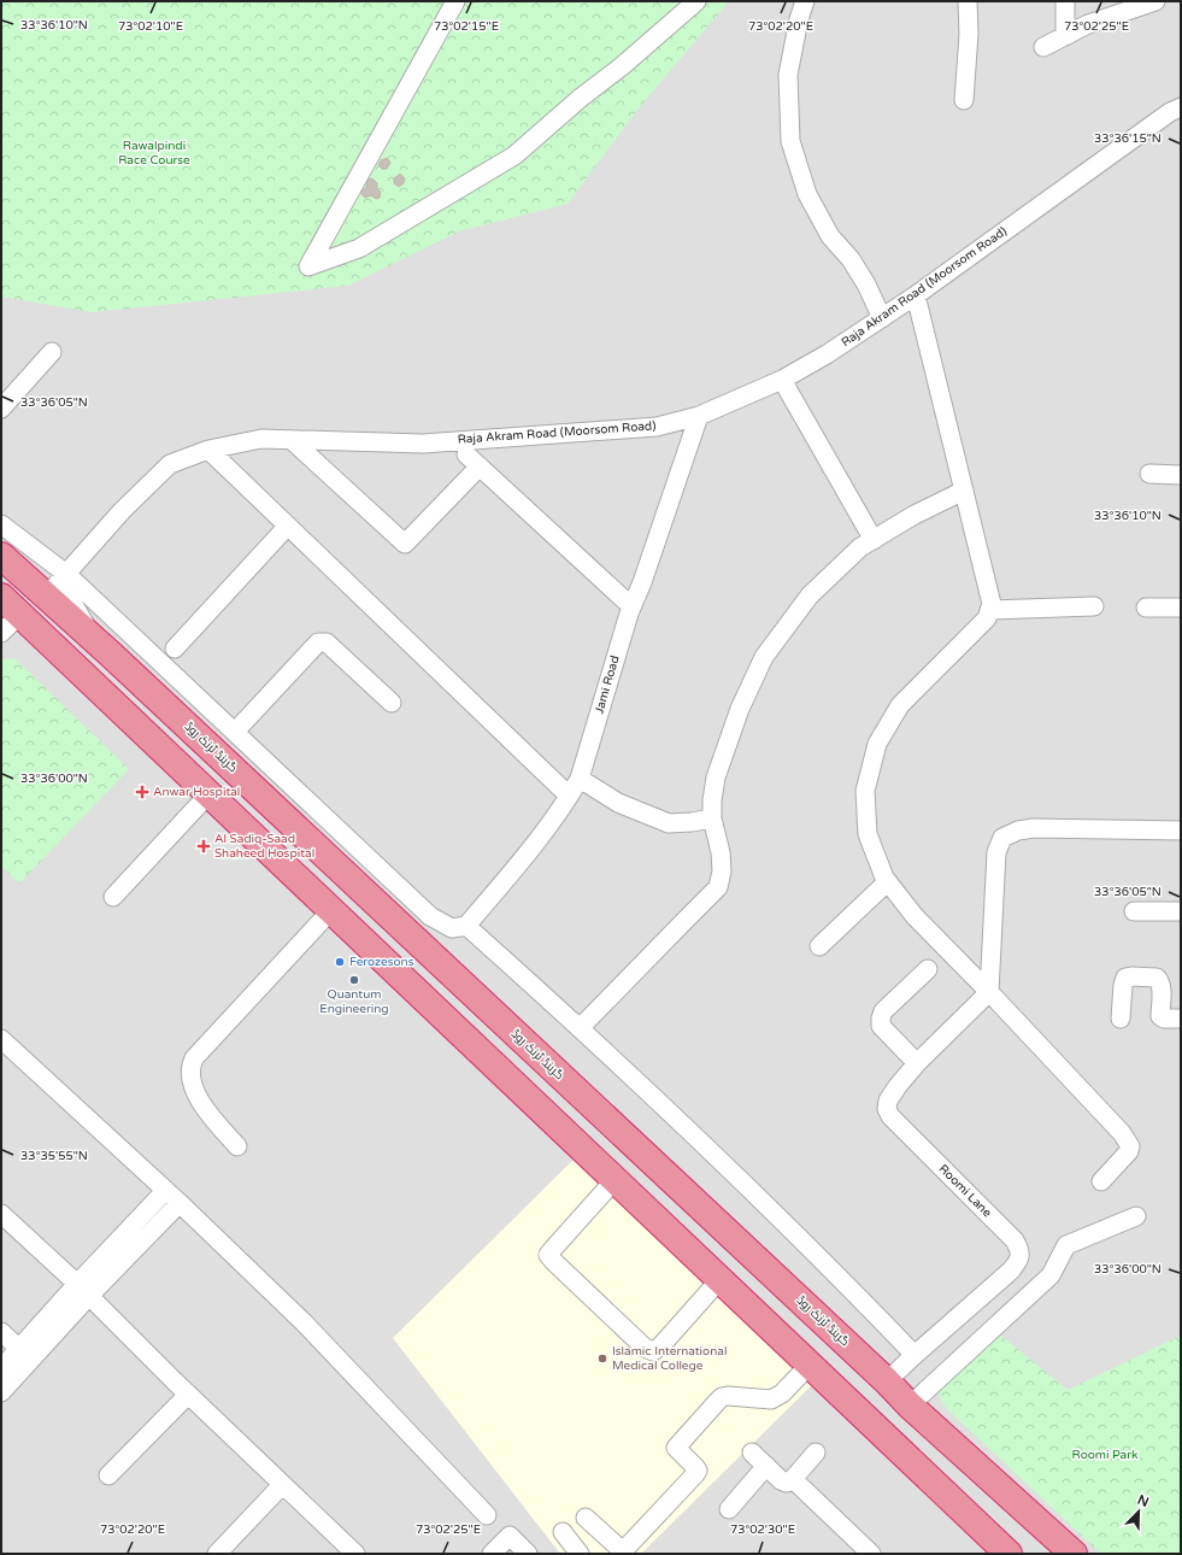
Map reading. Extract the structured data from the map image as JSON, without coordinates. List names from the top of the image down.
{
  "streets": {
    "highway": ["گرینڈ ٹرنک روڈ"],
    "street": ["Raja Akram Road (Moorsom Road)", "Jami Road", "Roomi Lane"]
  },
  "crossings": [
    ["Raja Akram Road (Moorsom Road)", "Jami Road"],
    ["Raja Akram Road (Moorsom Road)", "گرینڈ ٹرنک روڈ"],
    ["گرینڈ ٹرنک روڈ", "Roomi Lane"]
  ],
  "parks": ["Rawalpindi Race Course", "Roomi Park"],
  "places": {
    "health": ["Anwar Hospital", "Al Sadiq-Saad Shaheed Hospital"],
    "other": ["Ferozesons", "Quantum Engineering", "Islamic International Medical College"]
  },
  "north": "top right",
  "coordinates": [
    "33°36'10\"N",
    "73°02'10\"E",
    "73°02'15\"E",
    "73°02'20\"E",
    "73°02'25\"E",
    "33°36'15\"N",
    "33°36'05\"N",
    "33°36'00\"N",
    "33°35'55\"N",
    "73°02'30\"E"
  ]
}
